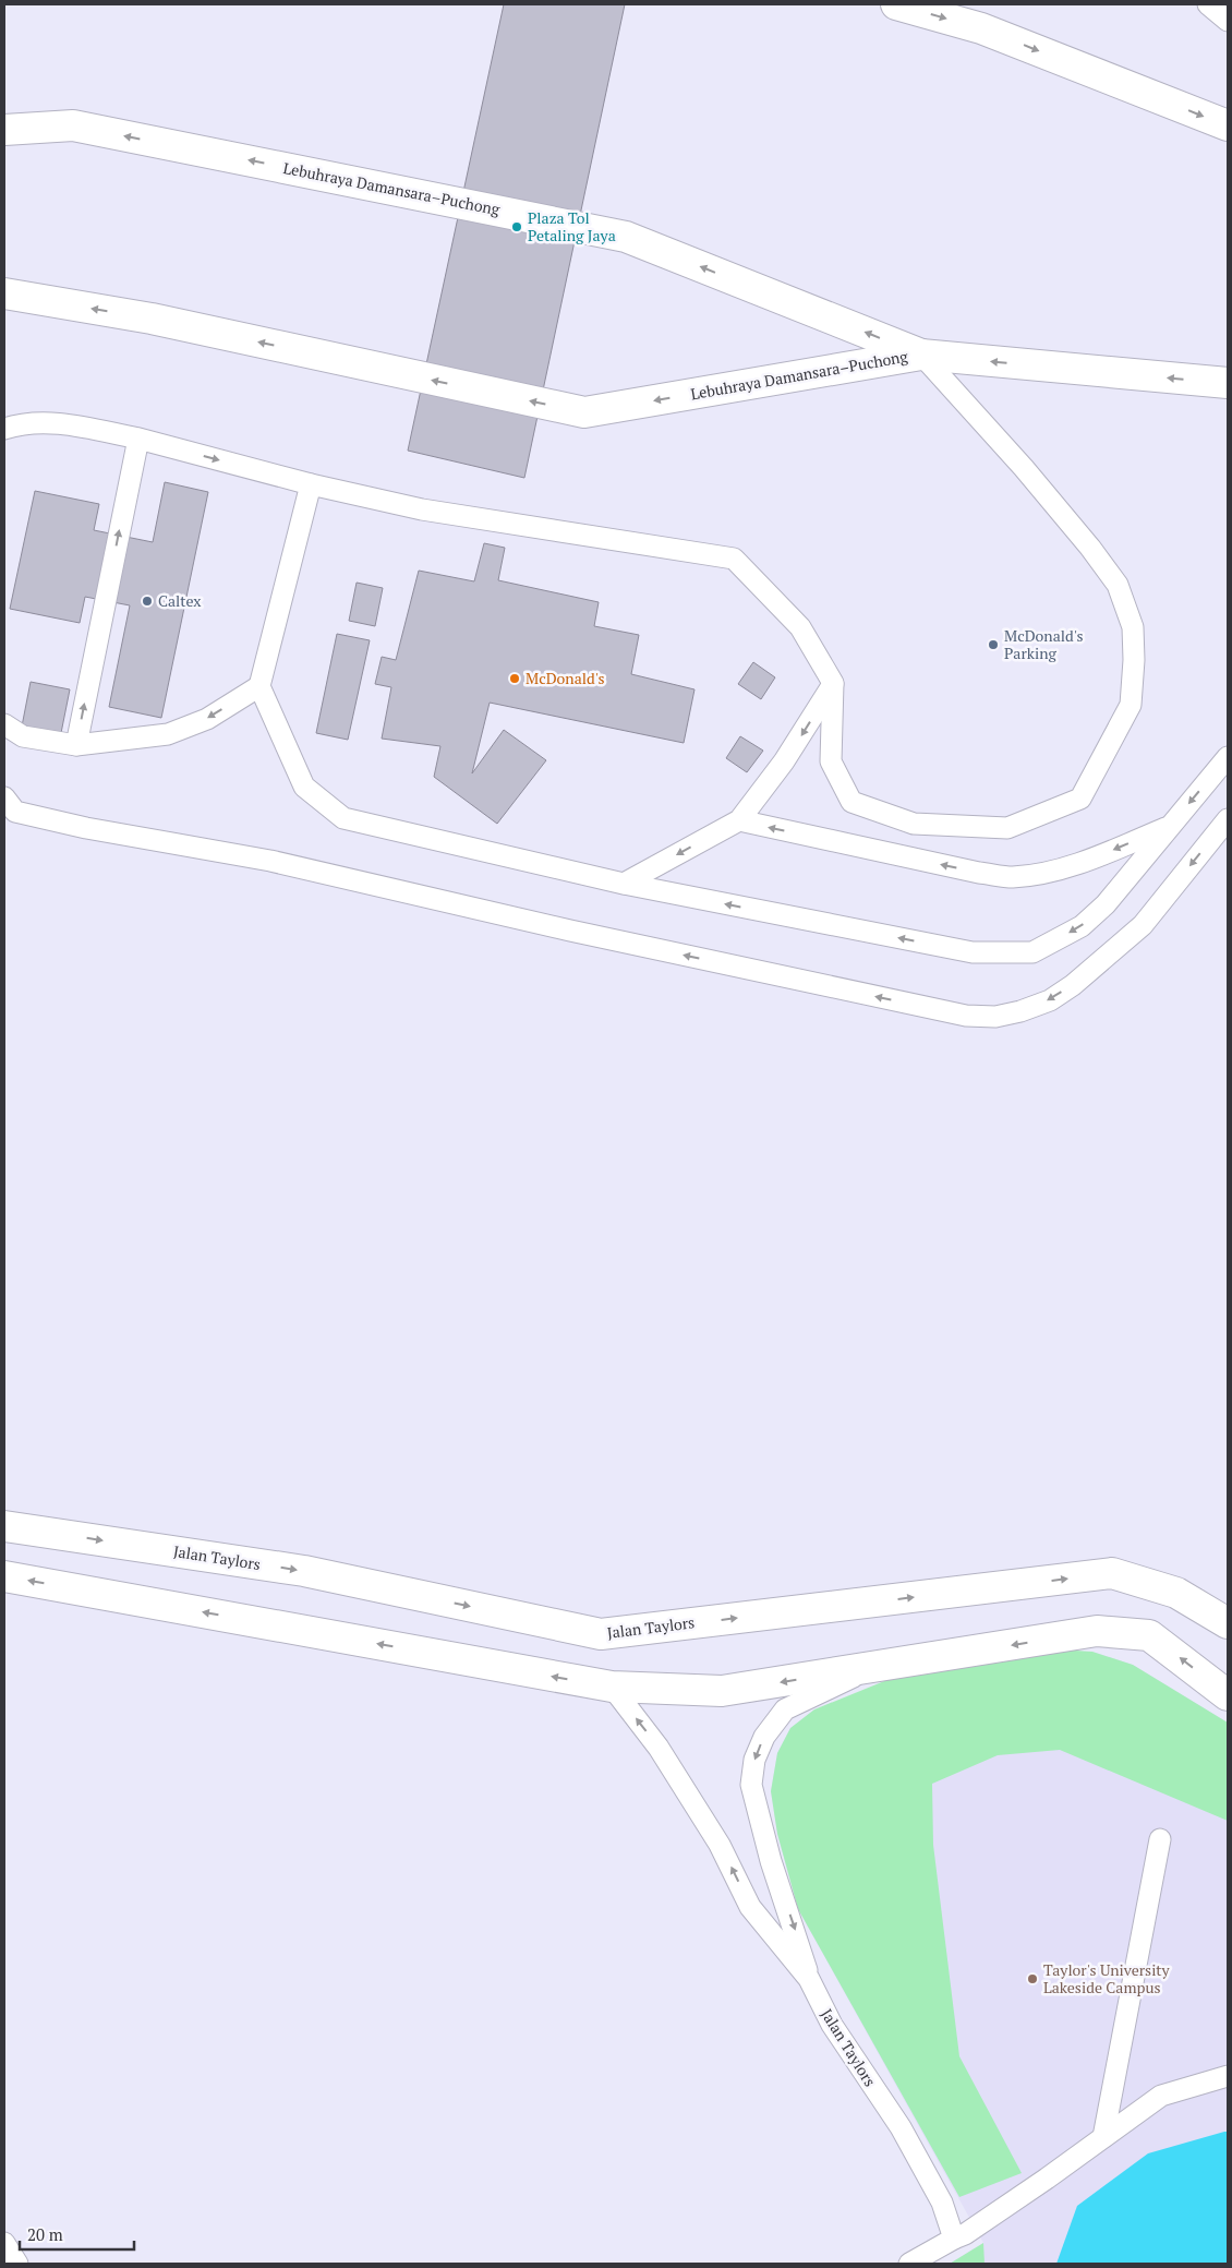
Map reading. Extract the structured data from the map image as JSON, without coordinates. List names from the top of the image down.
{
  "streets": {
    "main road": ["Lebuhraya Damansara–Puchong", "Jalan Taylors"]
  },
  "one_way": ["Lebuhraya Damansara–Puchong"],
  "places": [
    "Plaza Tol Petaling Jaya",
    "Caltex",
    "McDonald's Parking",
    "McDonald's",
    "Taylor's University Lakeside Campus"
  ],
  "scale_bar": "20 m"
}
